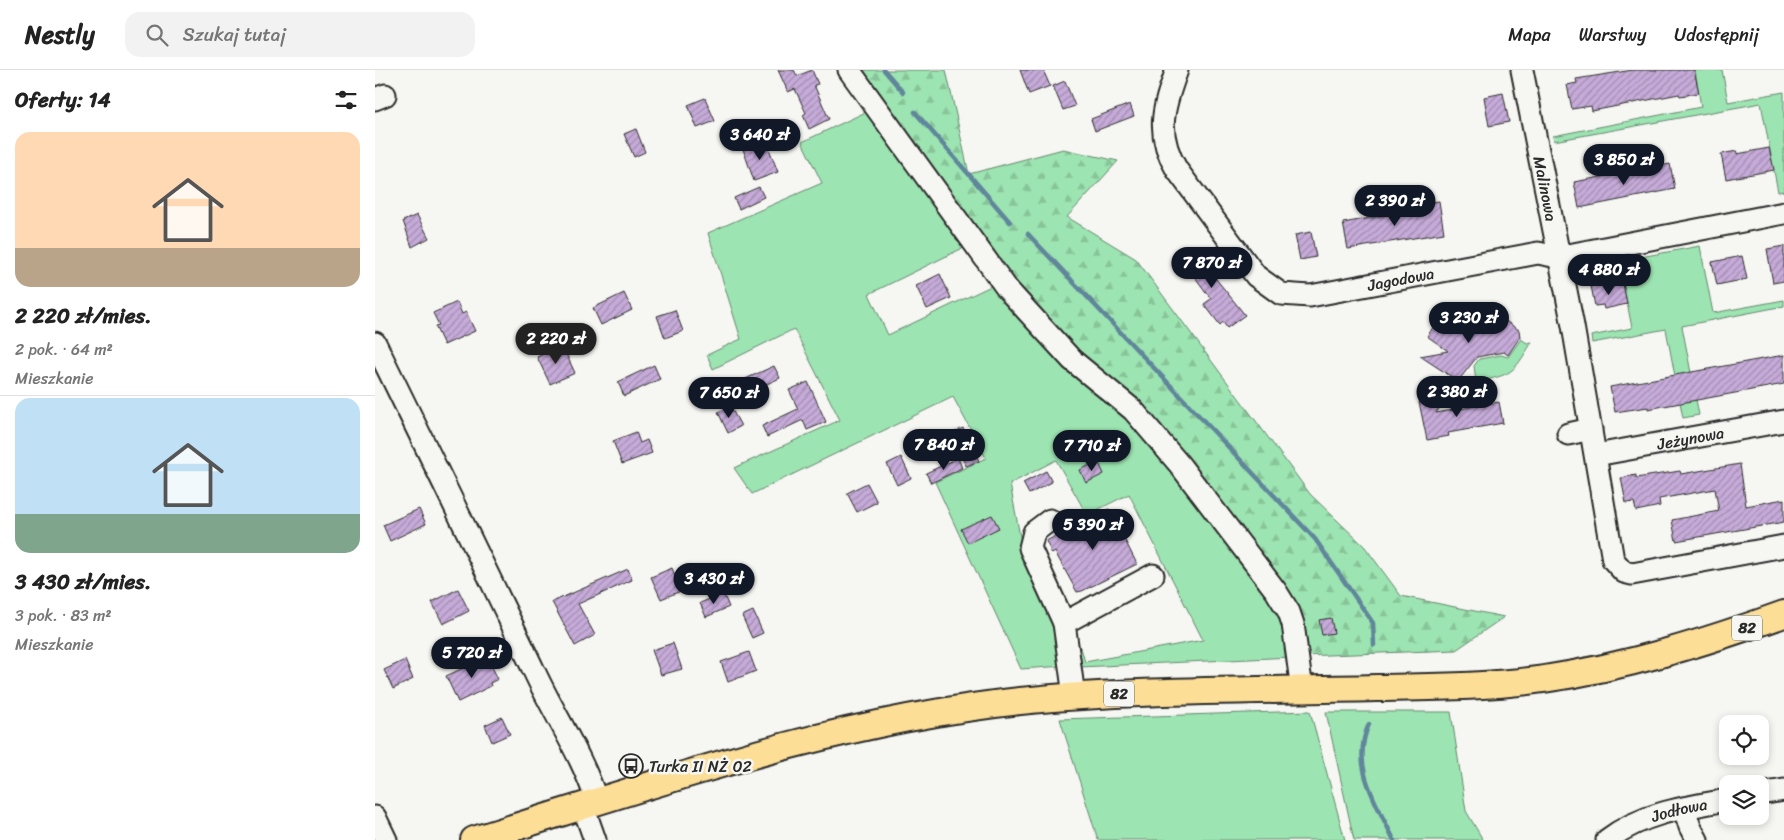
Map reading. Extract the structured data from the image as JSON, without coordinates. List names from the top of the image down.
{
  "streets": {
    "main road": ["82"],
    "street": [
      "Malinowa",
      "Jagodowa",
      "Jeżynowa",
      "Jodłowa"
    ]
  },
  "crossings": [
    ["Malinowa", "Jagodowa"],
    ["Malinowa", "Jeżynowa"]
  ],
  "places": {
    "bus stop": ["Turka II NŻ 02"]
  },
  "page": {
    "header": "Nestly",
    "search": "Szukaj tutaj",
    "nav": ["Mapa", "Warstwy", "Udostępnij"],
    "heading": "Oferty: 14",
    "price": [
      "3 640 zł",
      "3 850 zł",
      "2 390 zł",
      "7 870 zł",
      "4 880 zł",
      "3 230 zł",
      "2 220 zł",
      "2 380 zł",
      "7 650 zł",
      "7 840 zł",
      "7 710 zł",
      "5 390 zł",
      "3 430 zł",
      "5 720 zł"
    ],
    "list": [
      {
        "name": "2 220 zł/mies.",
        "note": "2 pok. · 64 m² · Mieszkanie"
      },
      {
        "name": "3 430 zł/mies.",
        "note": "3 pok. · 83 m² · Mieszkanie"
      }
    ]
  }
}
